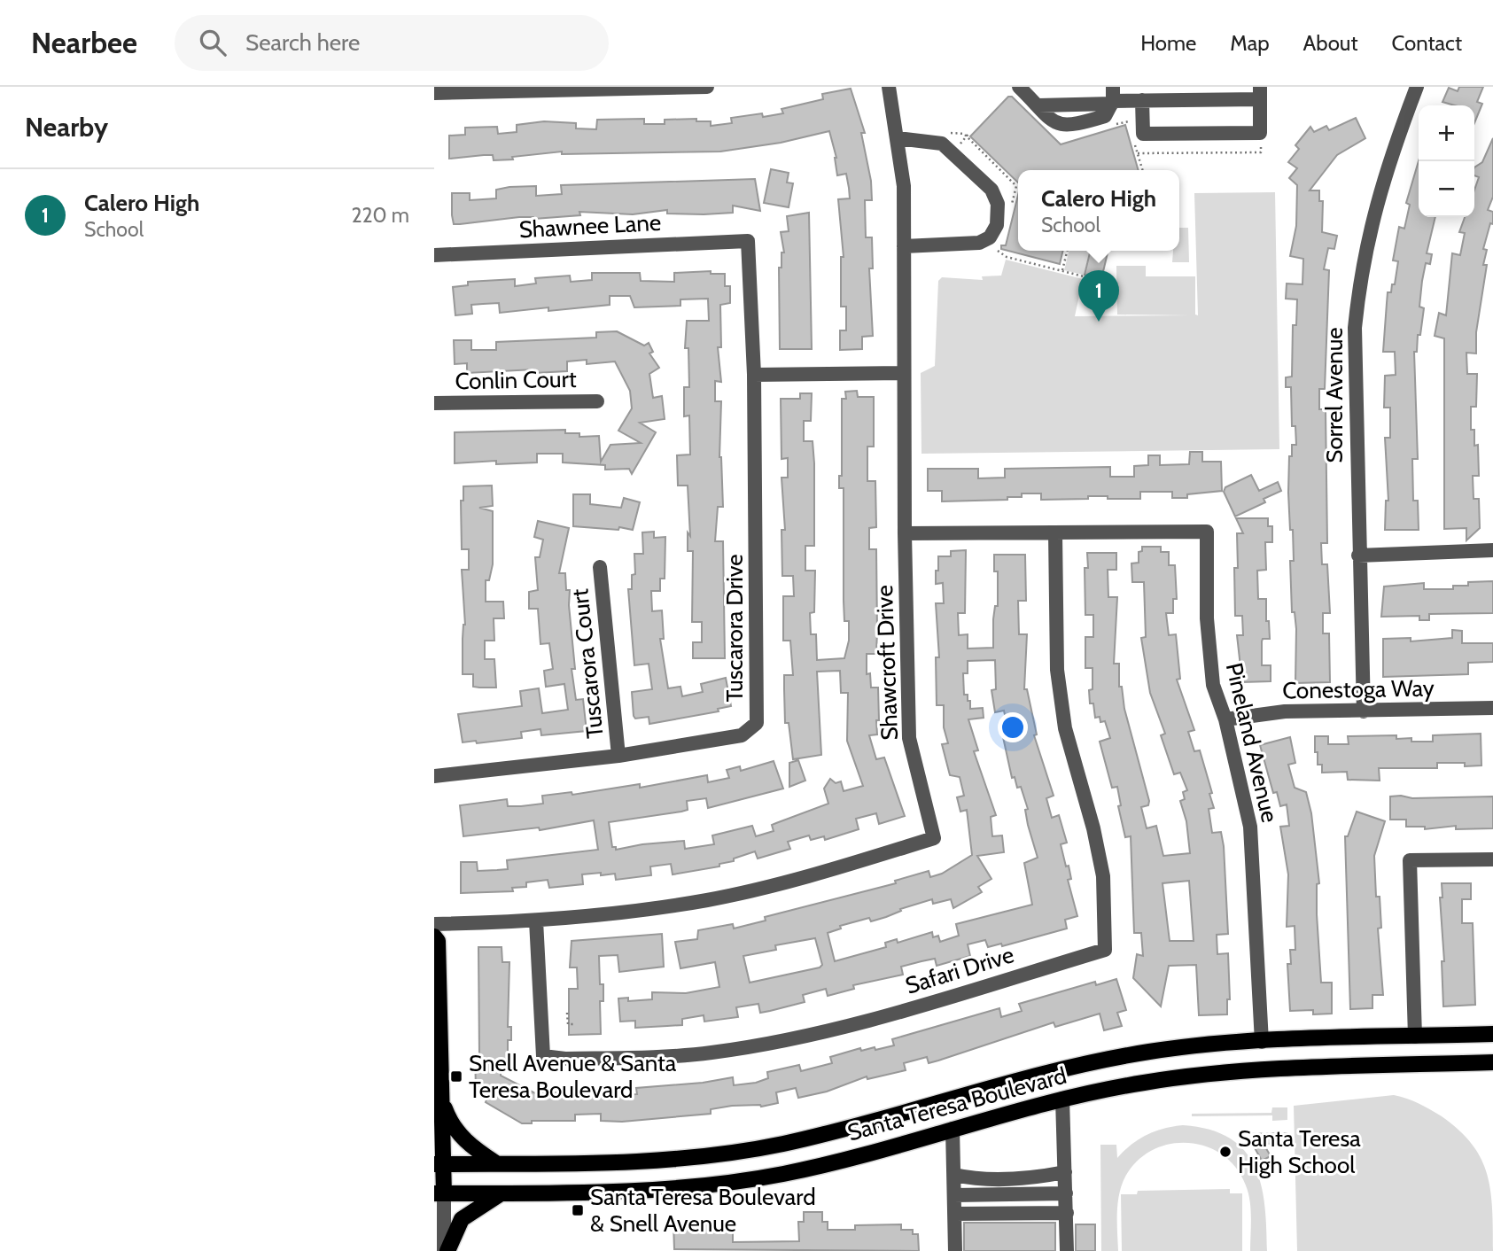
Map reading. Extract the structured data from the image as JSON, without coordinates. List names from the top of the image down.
{
  "streets": {
    "main road": ["Santa Teresa Boulevard"],
    "street": [
      "Shawnee Lane",
      "Conlin Court",
      "Sorrel Avenue",
      "Tuscarora Drive",
      "Shawcroft Drive",
      "Tuscarora Court",
      "Conestoga Way",
      "Pineland Avenue",
      "Safari Drive"
    ]
  },
  "crossings": [
    ["Shawnee Lane", "Tuscarora Drive"],
    ["Sorrel Avenue", "Conestoga Way"],
    ["Tuscarora Drive", "Tuscarora Court"],
    ["Shawcroft Drive", "Pineland Avenue"],
    ["Shawcroft Drive", "Safari Drive"],
    ["Conestoga Way", "Pineland Avenue"],
    ["Pineland Avenue", "Safari Drive"],
    ["Pineland Avenue", "Santa Teresa Boulevard"]
  ],
  "places": {
    "transit": ["Snell Avenue & Santa Teresa Boulevard", "Santa Teresa Boulevard & Snell Avenue"],
    "other": ["Santa Teresa High School"]
  },
  "page": {
    "header": "Nearbee",
    "search": "Search here",
    "nav": [
      "Home",
      "Map",
      "About",
      "Contact"
    ],
    "heading": "Nearby",
    "map_buttons": ["+", "−"],
    "list": [
      {
        "mark": "1",
        "name": "Calero High",
        "note": "School",
        "value": "220 m"
      }
    ],
    "popup": ["Calero High", "School"],
    "pins": "1"
  }
}
